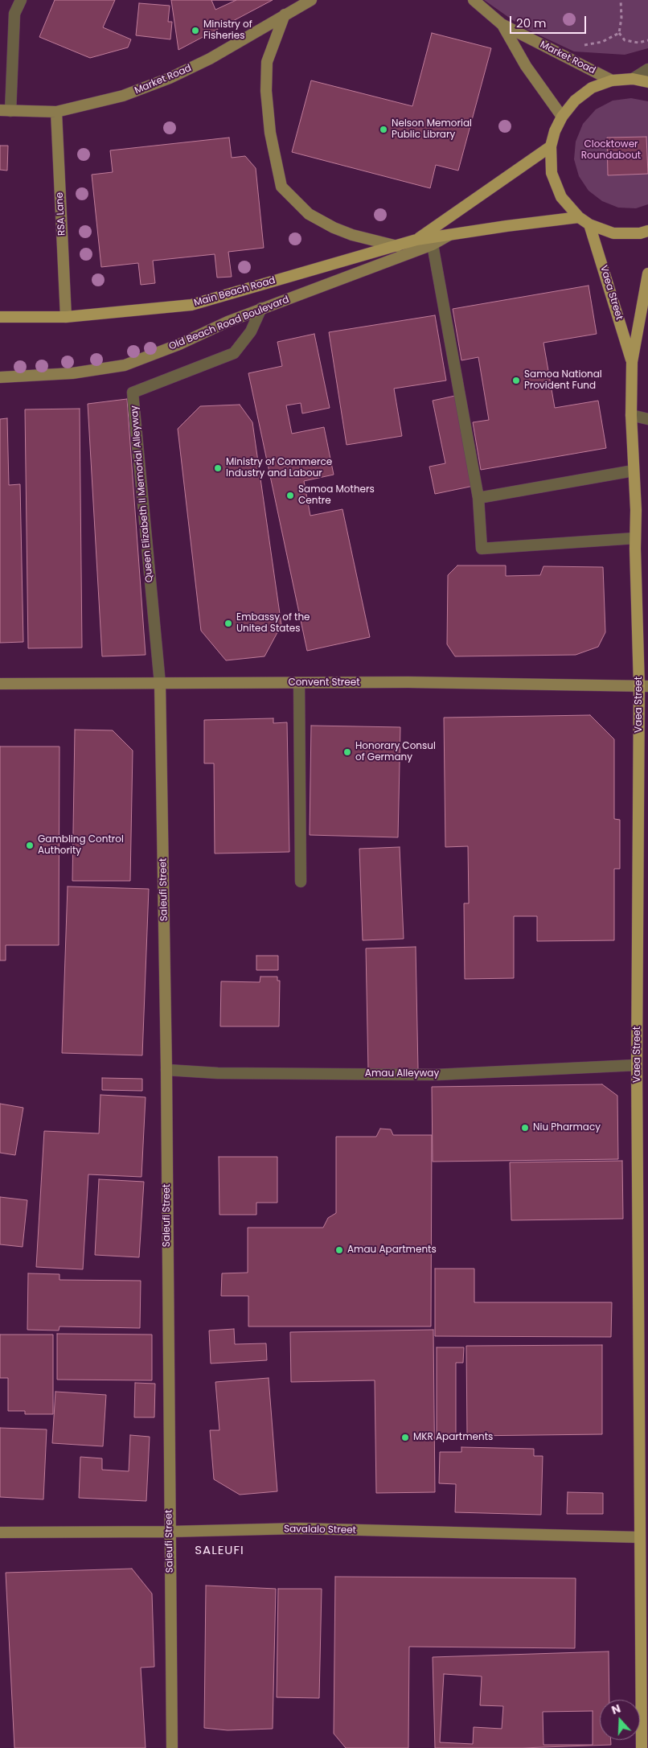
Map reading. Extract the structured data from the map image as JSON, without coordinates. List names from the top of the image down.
{
  "streets": {
    "main road": [
      "Market Road",
      "RSA Lane",
      "Main Beach Road",
      "Vaea Street",
      "Old Beach Road Boulevard",
      "Convent Street",
      "Saleufi Street",
      "Savalalo Street"
    ],
    "street": ["Queen Elizabeth II Memorial Alleyway", "Amau Alleyway"]
  },
  "crossings": [
    ["Market Road", "RSA Lane"],
    ["RSA Lane", "Main Beach Road"],
    ["Main Beach Road", "Old Beach Road Boulevard"],
    ["Vaea Street", "Convent Street"],
    ["Vaea Street", "Amau Alleyway"],
    ["Vaea Street", "Savalalo Street"],
    ["Old Beach Road Boulevard", "Queen Elizabeth II Memorial Alleyway"],
    ["Queen Elizabeth II Memorial Alleyway", "Convent Street"],
    ["Queen Elizabeth II Memorial Alleyway", "Saleufi Street"],
    ["Convent Street", "Saleufi Street"],
    ["Saleufi Street", "Amau Alleyway"],
    ["Saleufi Street", "Savalalo Street"]
  ],
  "districts": ["SALEUFI"],
  "parks": ["Clocktower Roundabout"],
  "places": [
    "Ministry of Fisheries",
    "Nelson Memorial Public Library",
    "Samoa National Provident Fund",
    "Ministry of Commerce Industry and Labour",
    "Samoa Mothers Centre",
    "Embassy of the United States",
    "Honorary Consul of Germany",
    "Gambling Control Authority",
    "Niu Pharmacy",
    "Amau Apartments",
    "MKR Apartments"
  ],
  "scale_bar": "20 m",
  "north": "top"
}
